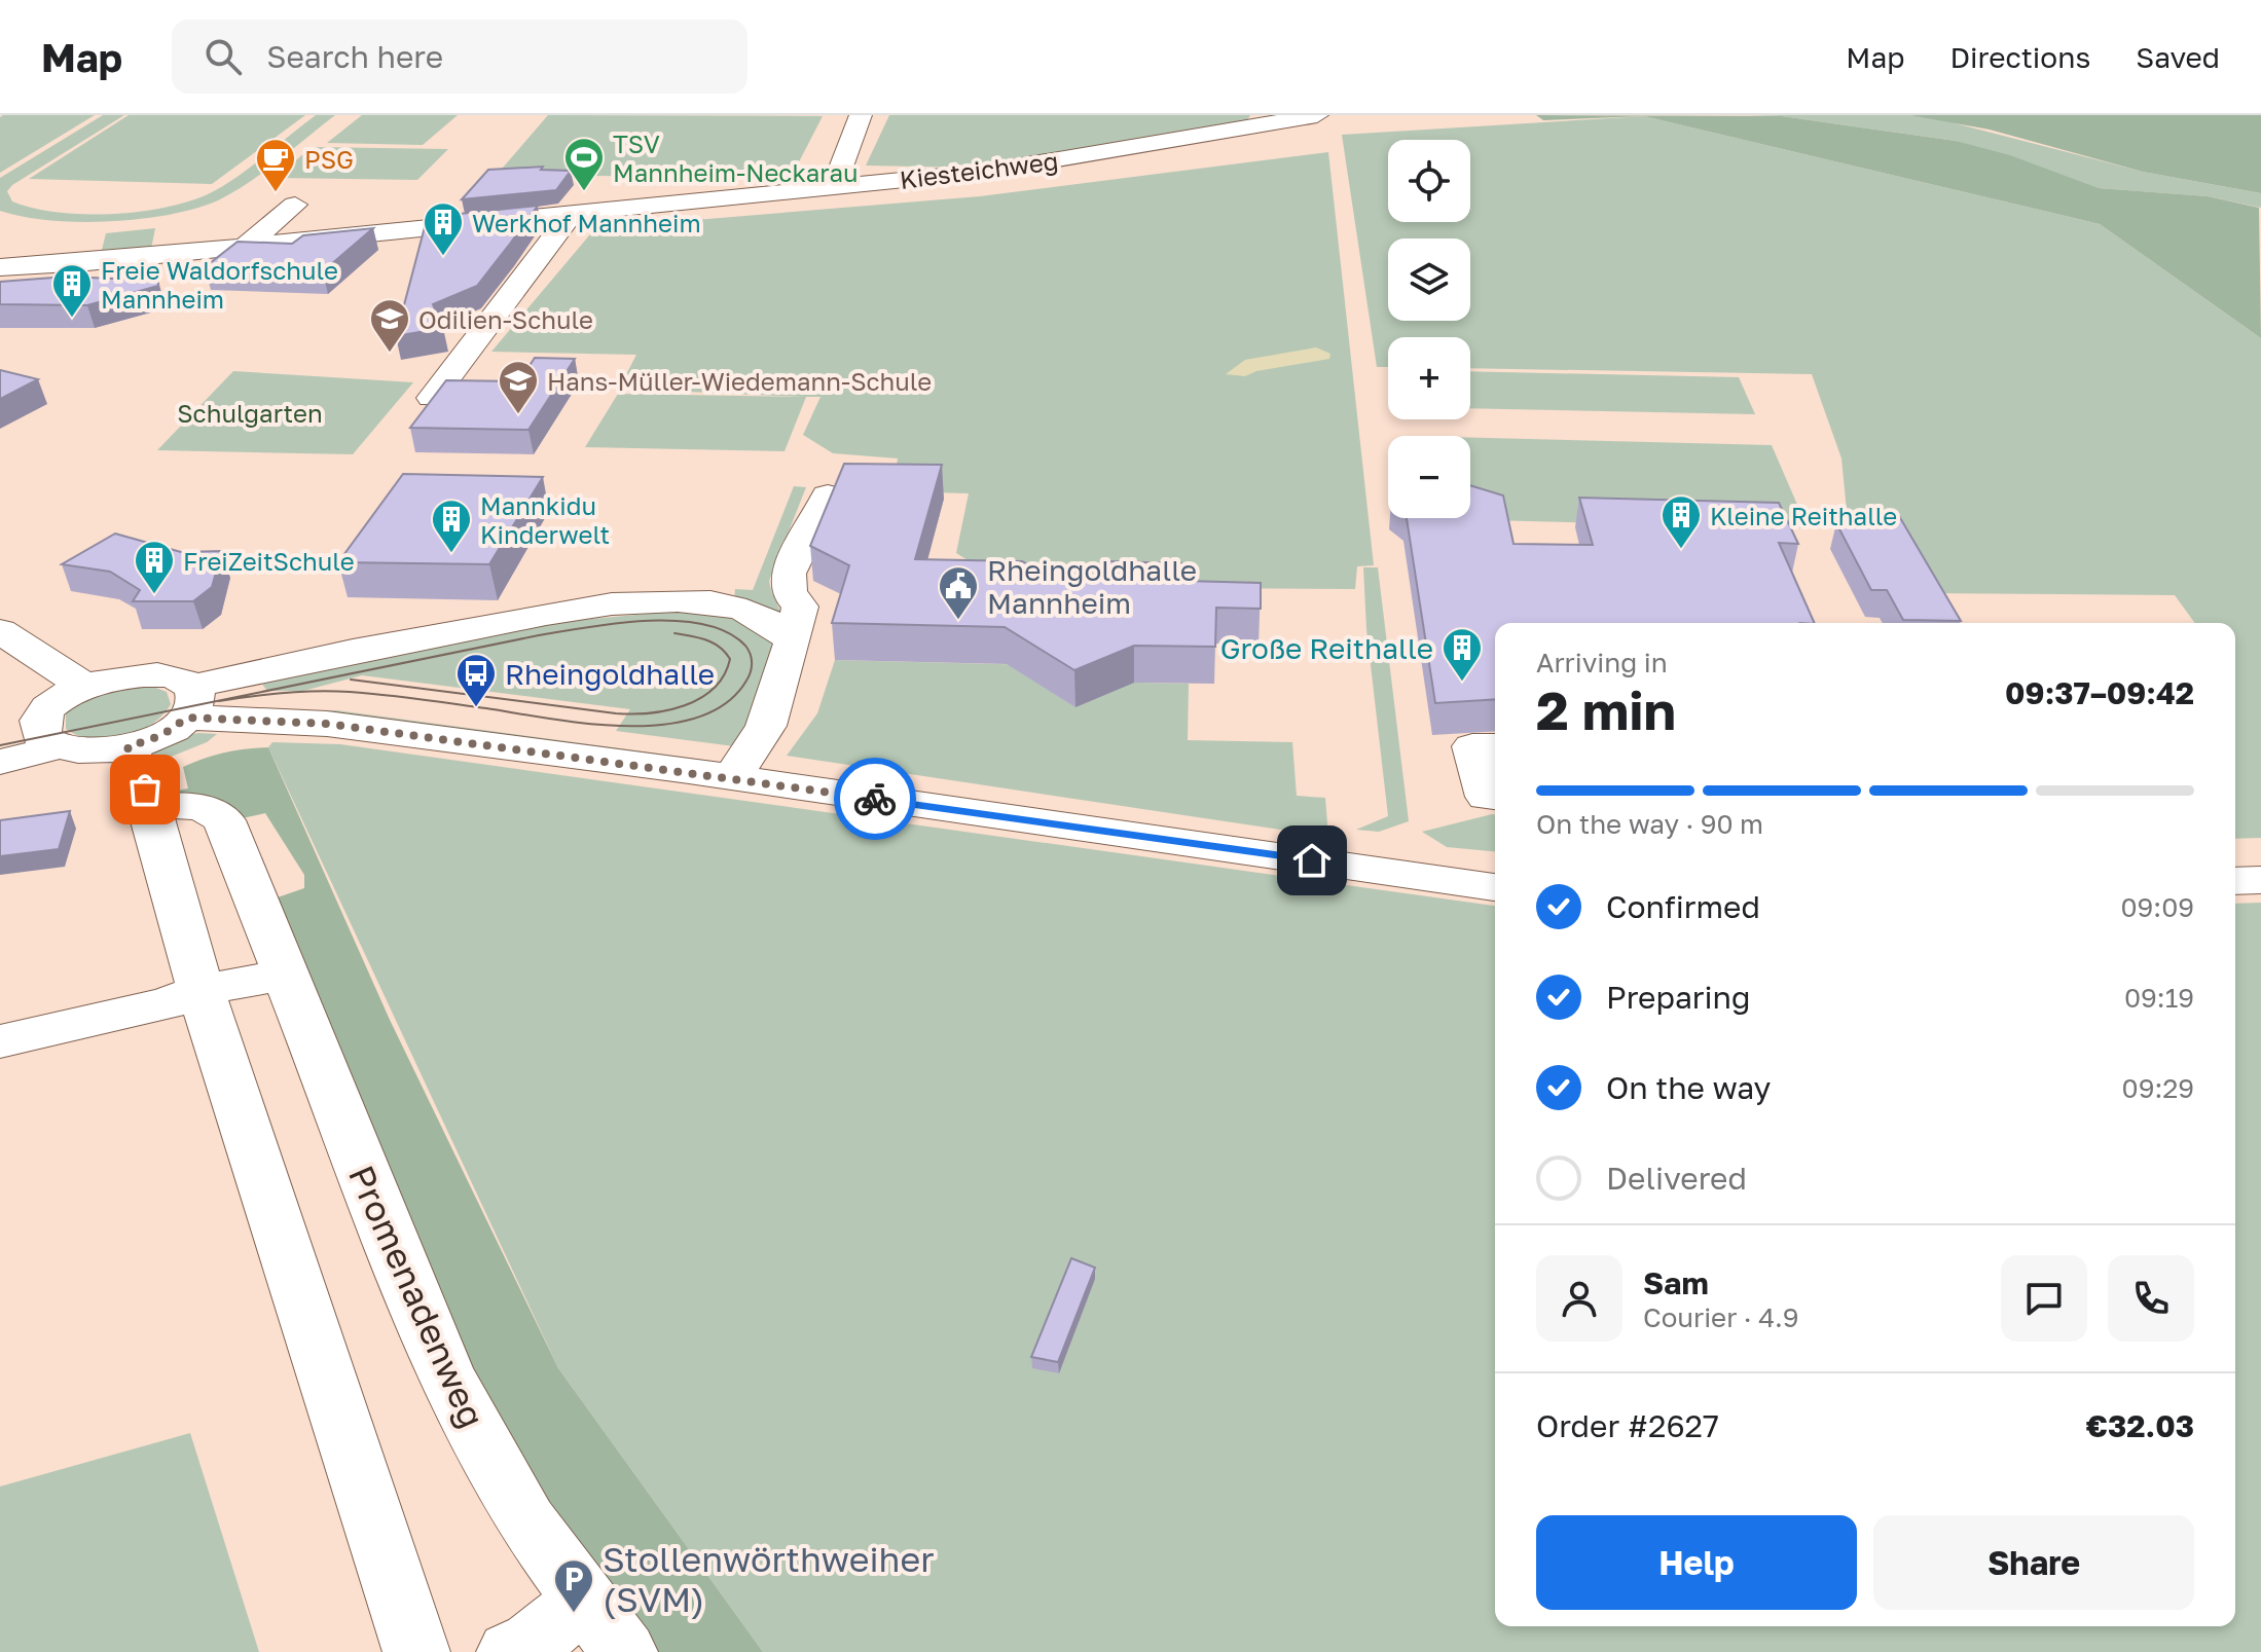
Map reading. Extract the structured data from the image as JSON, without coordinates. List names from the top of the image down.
{
  "streets": {
    "street": ["Kiesteichweg", "Promenadenweg"]
  },
  "parks": ["Schulgarten"],
  "places": {
    "sports": ["TSV Mannheim-Neckarau"],
    "cafe": ["PSG"],
    "building": [
      "Werkhof Mannheim",
      "Freie Waldorfschule Mannheim",
      "Kleine Reithalle",
      "Mannkidu Kinderwelt",
      "FreiZeitSchule",
      "Große Reithalle"
    ],
    "school or university": ["Odilien-Schule", "Hans-Müller-Wiedemann-Schule"],
    "public building": ["Rheingoldhalle Mannheim"],
    "bus stop": ["Rheingoldhalle"],
    "parking": ["Stollenwörthweiher (SVM)"]
  },
  "page": {
    "header": "Map",
    "search": "Search here",
    "nav": ["Map", "Directions", "Saved"],
    "map_buttons": ["+", "−"],
    "heading": ["2 min", "Arriving in", "09:37–09:42"],
    "panel": [
      "Sam",
      "Courier · 4.9",
      "Order #2627",
      "€32.03"
    ],
    "bar": "On the way · 90 m",
    "list": [
      ["Confirmed", "09:09"],
      ["Preparing", "09:19"],
      ["On the way", "09:29"],
      "Delivered"
    ],
    "buttons": ["Help", "Share"]
  }
}
